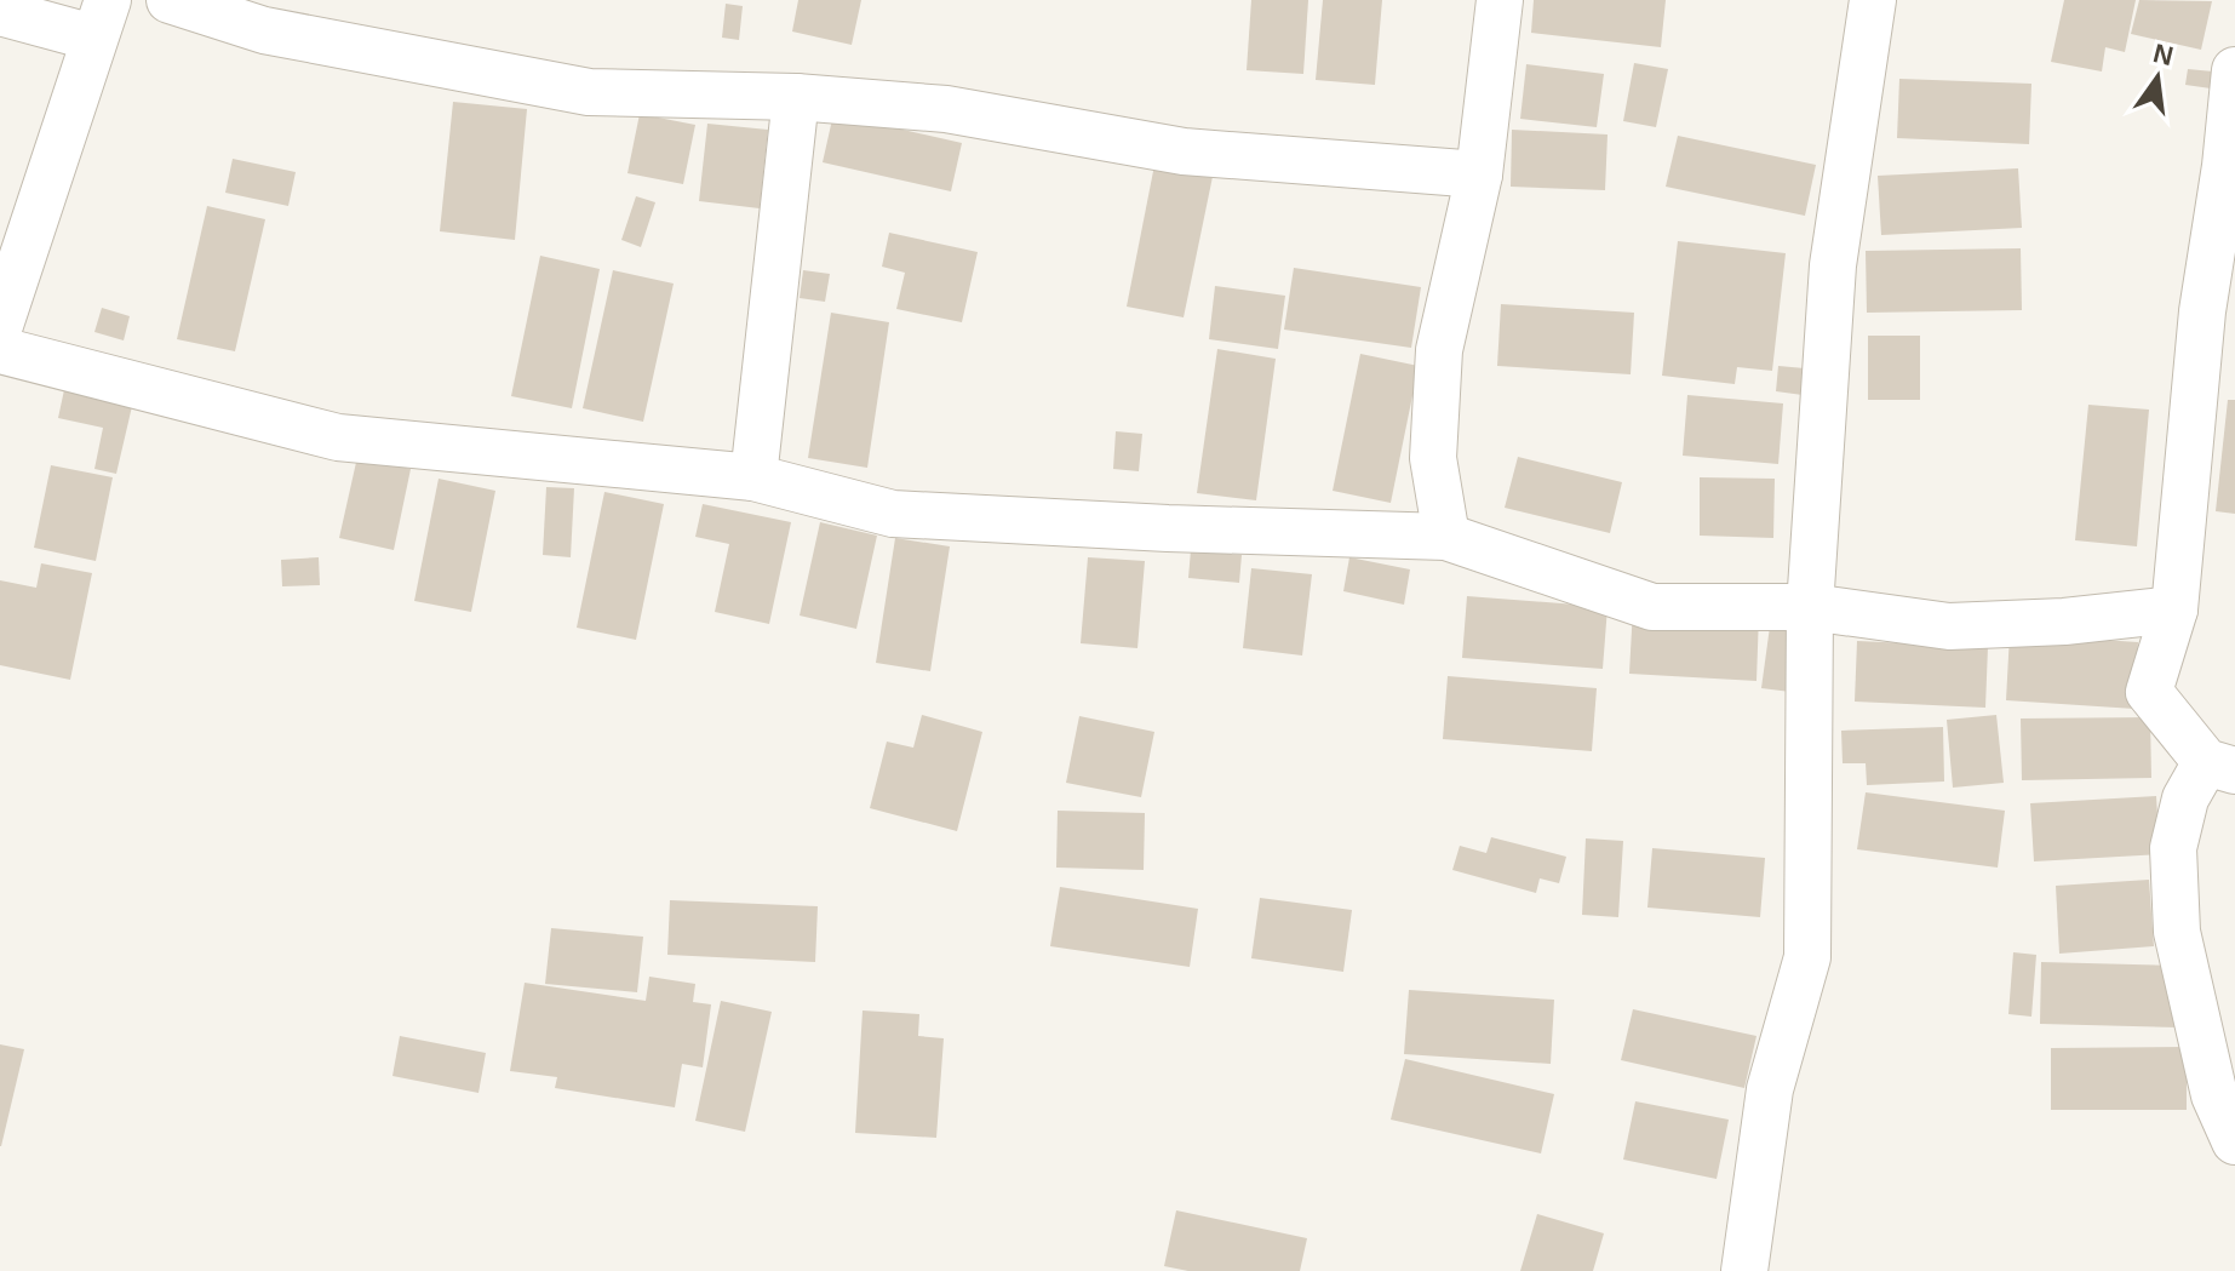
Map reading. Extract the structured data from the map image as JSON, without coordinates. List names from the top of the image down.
{
  "north": "top"
}
